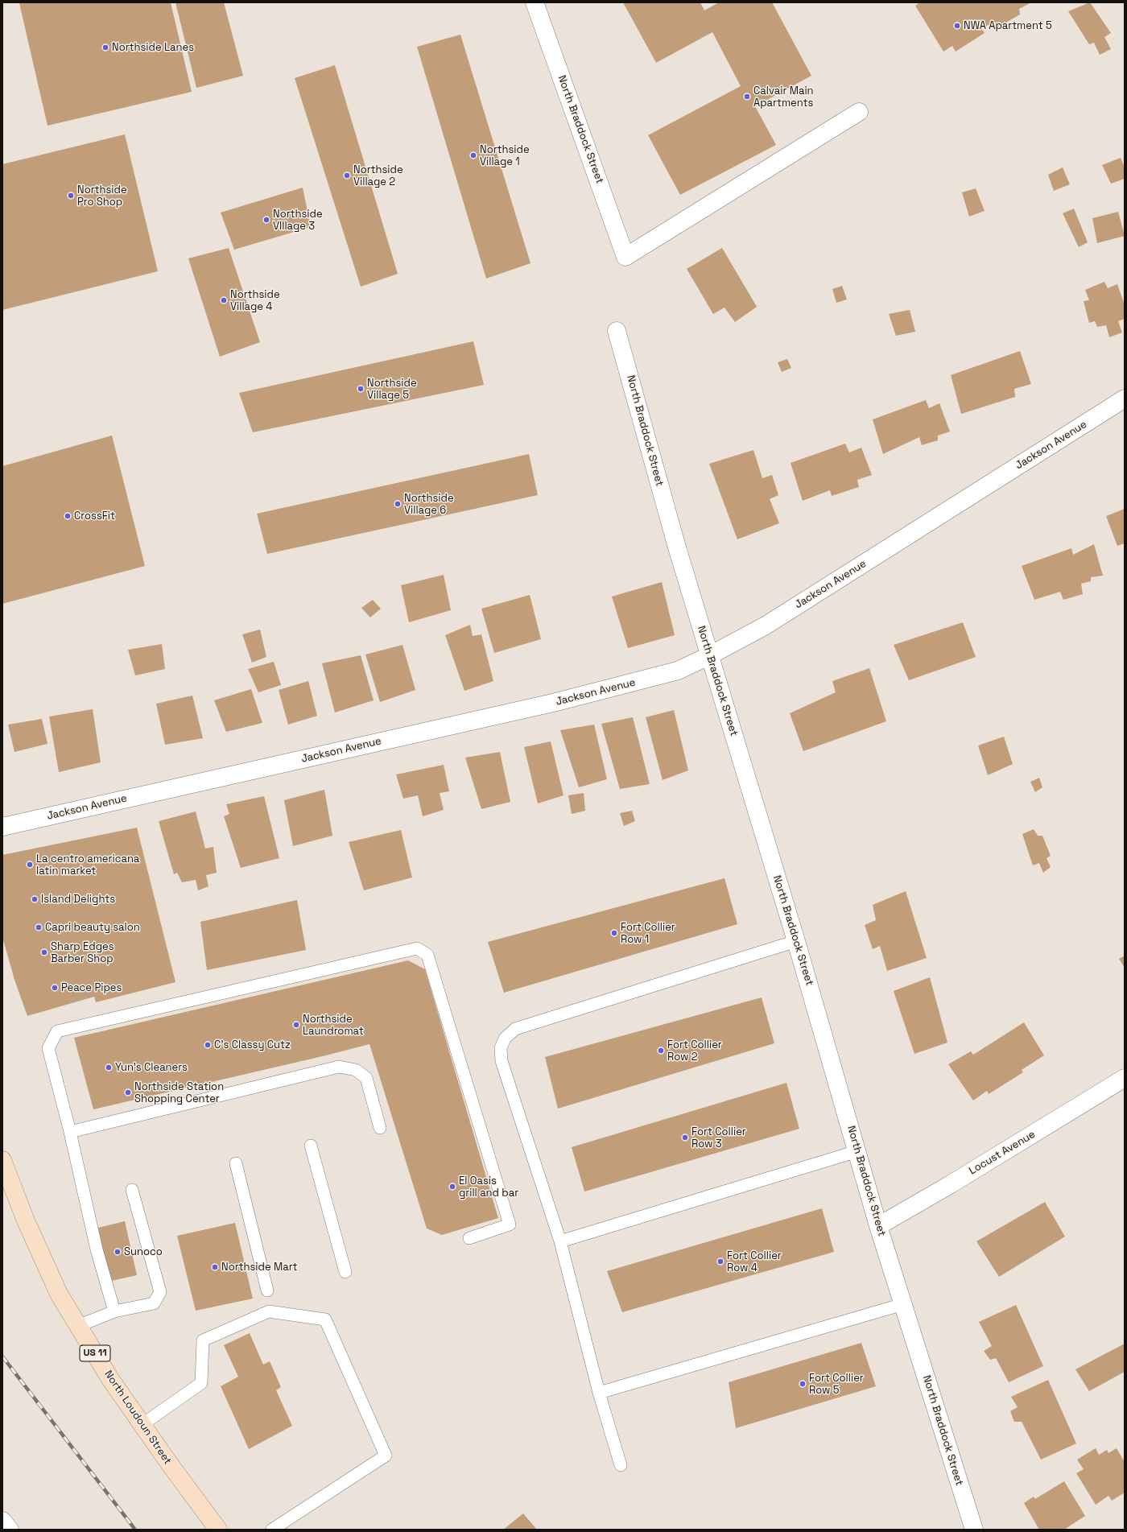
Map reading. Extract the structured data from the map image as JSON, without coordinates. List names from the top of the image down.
{
  "streets": {
    "main road": ["US 11", "North Loudoun Street"],
    "street": ["North Braddock Street", "Jackson Avenue", "Locust Avenue"]
  },
  "crossings": [
    ["North Braddock Street", "Jackson Avenue"],
    ["North Braddock Street", "Locust Avenue"]
  ],
  "places": [
    "NWA Apartment 5",
    "Northside Lanes",
    "Calvair Main Apartments",
    "Northside Village 1",
    "Northside Village 2",
    "Northside Pro Shop",
    "Northside VIllage 3",
    "Northside Village 4",
    "Northside Village 5",
    "Northside Village 6",
    "CrossFit",
    "La centro americana latin market",
    "Island Delights",
    "Capri beauty salon",
    "Fort Collier Row 1",
    "Sharp Edges Barber Shop",
    "Peace Pipes",
    "Northside Laundromat",
    "C's Classy Cutz",
    "Fort Collier Row 2",
    "Yun's Cleaners",
    "Northside Station Shopping Center",
    "Fort Collier Row 3",
    "El Oasis grill and bar",
    "Sunoco",
    "Fort Collier Row 4",
    "Northside Mart",
    "Fort Collier Row 5"
  ]
}
